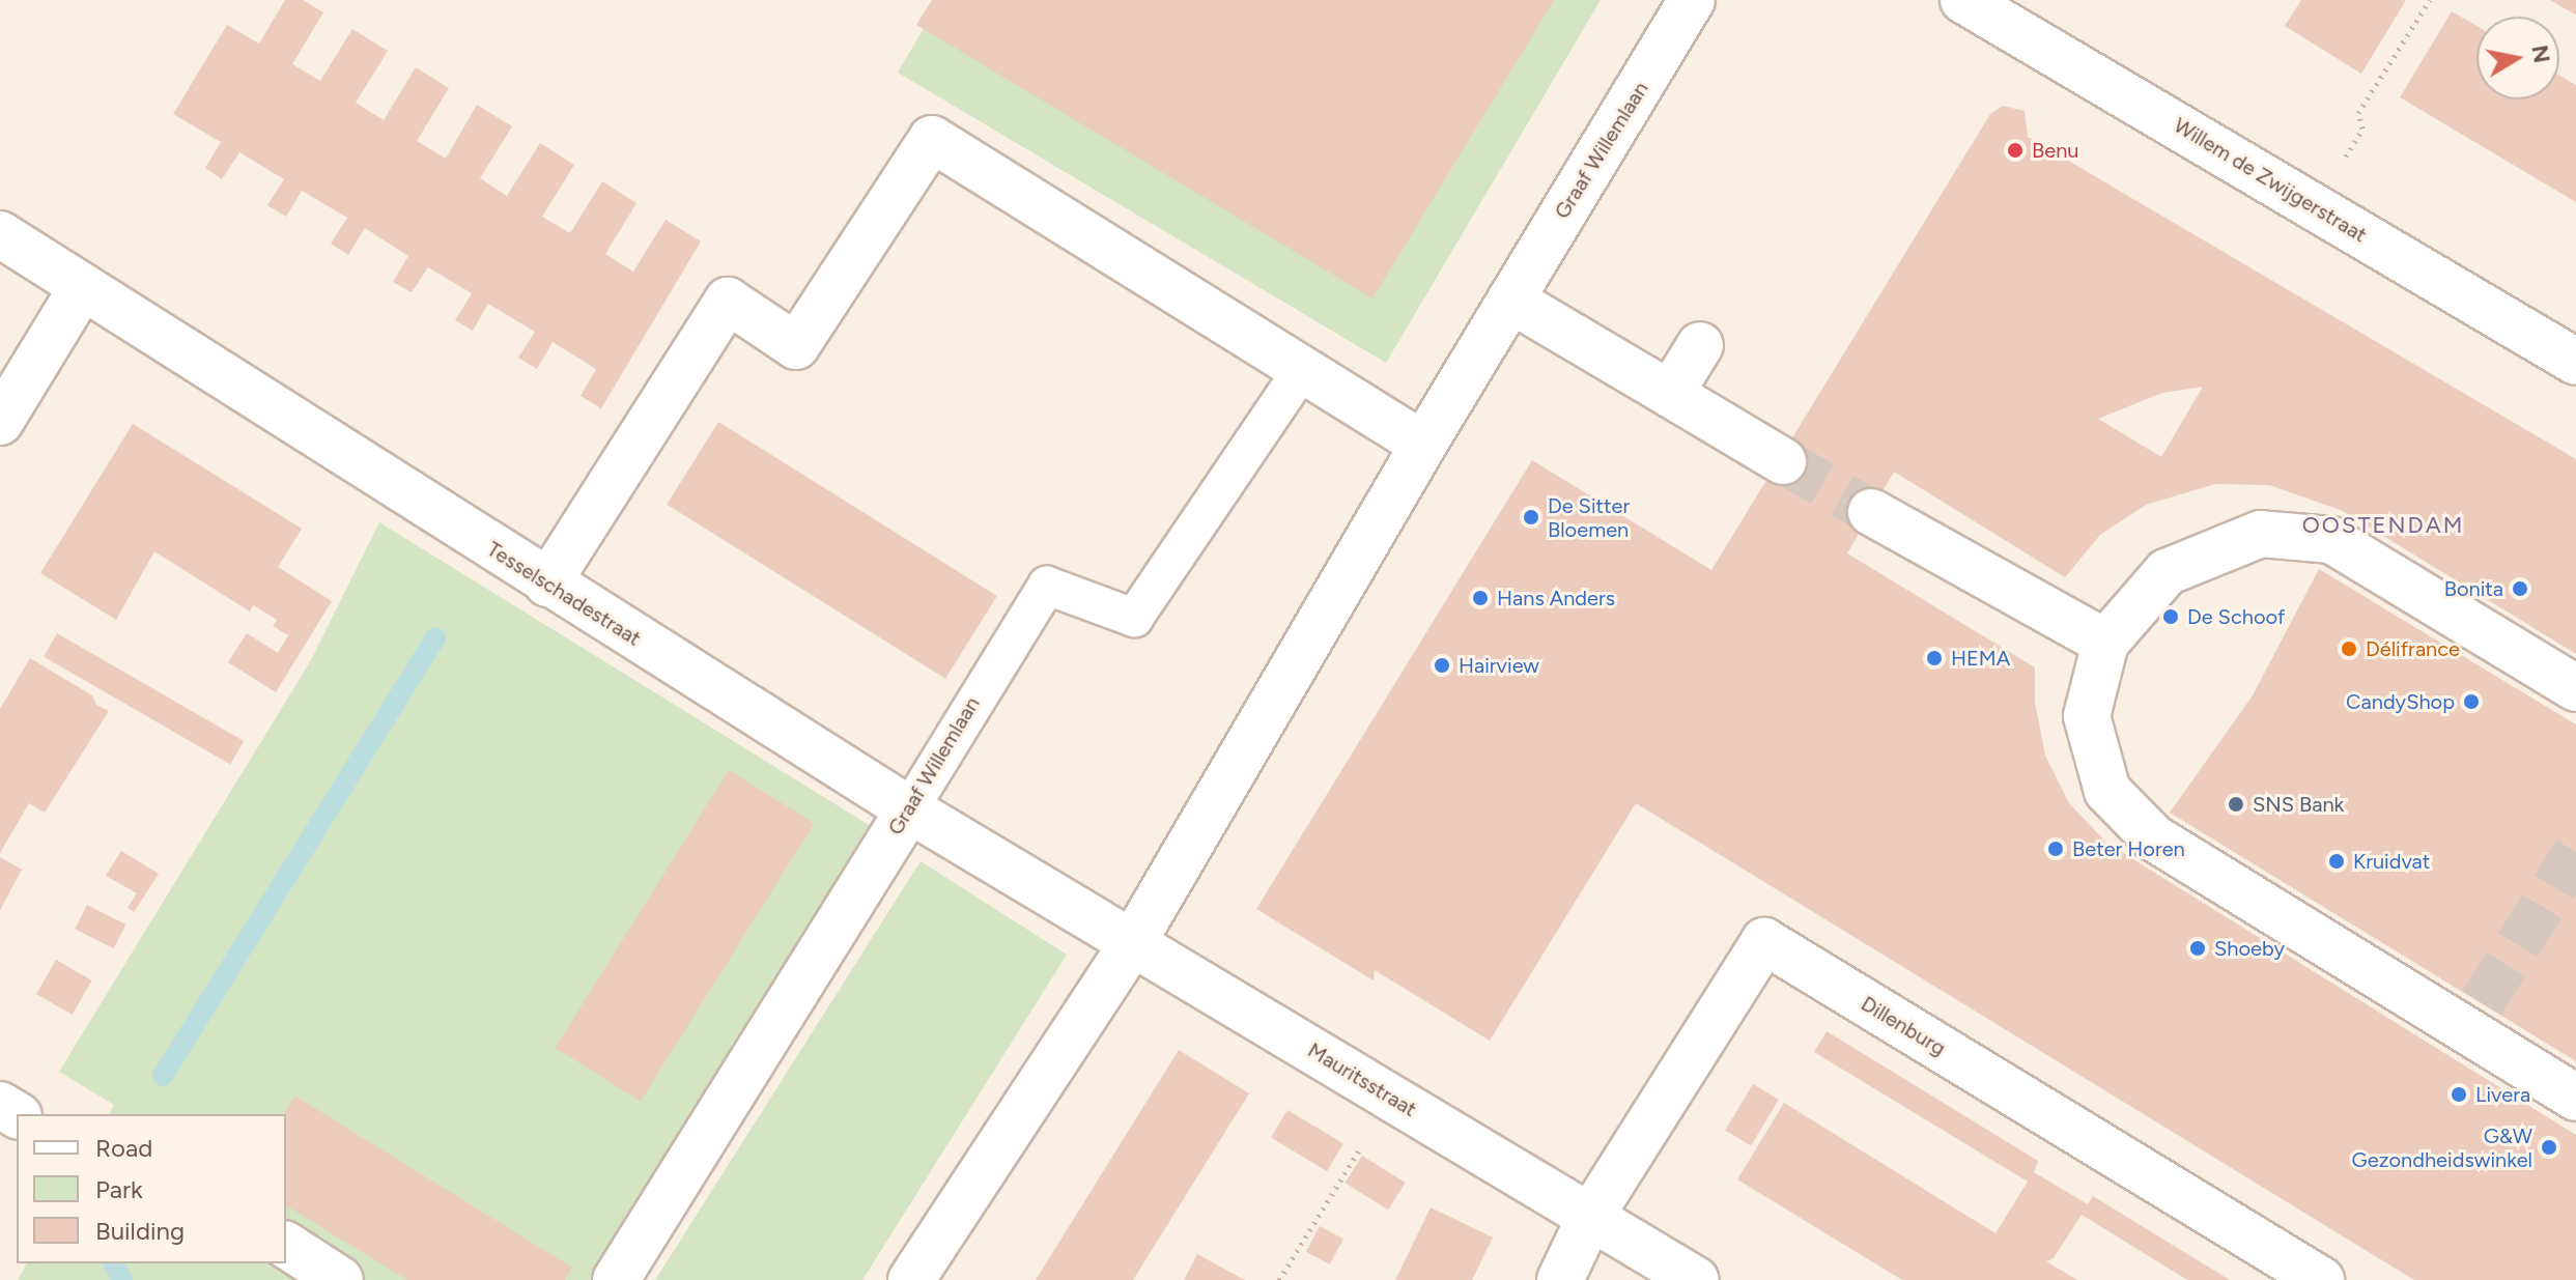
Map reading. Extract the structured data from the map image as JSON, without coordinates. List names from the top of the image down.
{
  "streets": {
    "street": [
      "Graaf Willemlaan",
      "Willem de Zwijgerstraat",
      "Tesselschadestraat",
      "Dillenburg",
      "Mauritsstraat"
    ]
  },
  "crossings": [
    ["Graaf Willemlaan", "Tesselschadestraat"],
    ["Graaf Willemlaan", "Mauritsstraat"],
    ["Tesselschadestraat", "Mauritsstraat"],
    ["Dillenburg", "Mauritsstraat"]
  ],
  "districts": ["OOSTENDAM"],
  "places": [
    "Benu",
    "De Sitter Bloemen",
    "Bonita",
    "Hans Anders",
    "De Schoof",
    "Délifrance",
    "HEMA",
    "Hairview",
    "CandyShop",
    "SNS Bank",
    "Beter Horen",
    "Kruidvat",
    "Shoeby",
    "Livera",
    "G&W Gezondheidswinkel"
  ],
  "legend": ["Road", "Park", "Building"],
  "north": "right"
}
